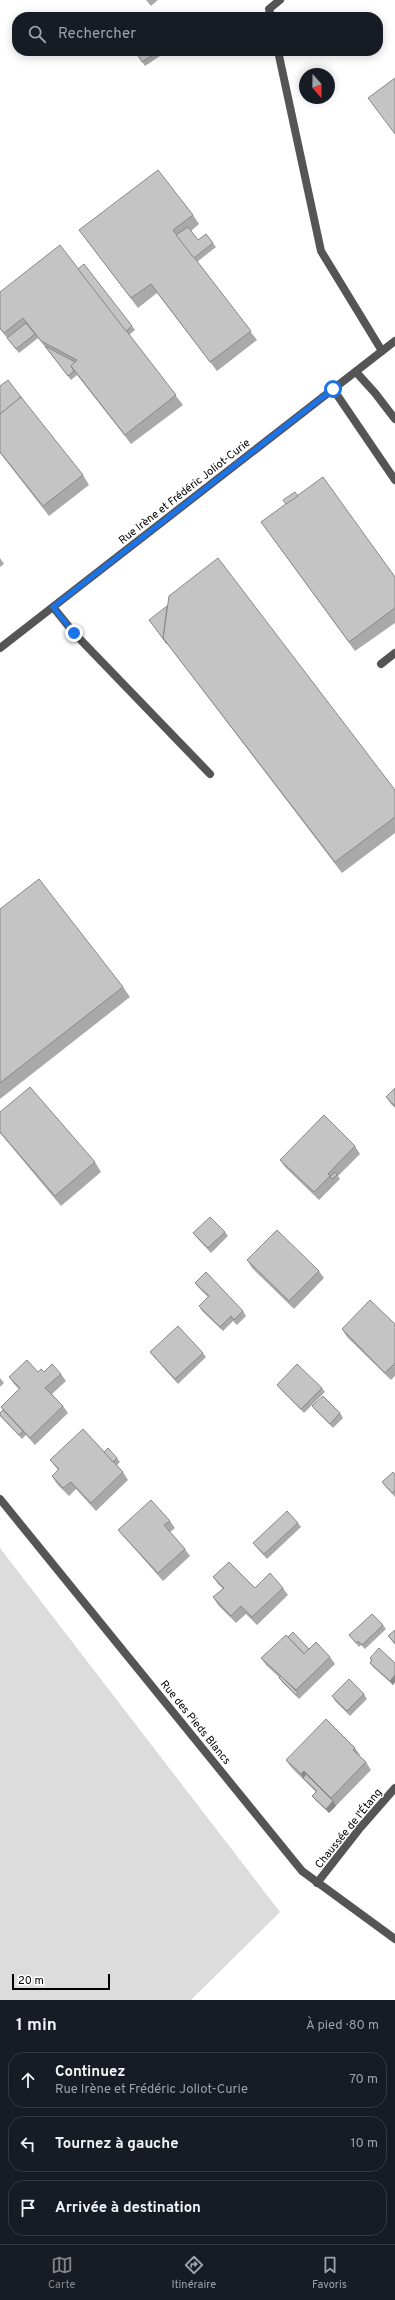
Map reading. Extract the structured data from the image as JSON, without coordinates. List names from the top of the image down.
{
  "streets": {
    "street": ["Rue Irène et Frédéric Joliot-Curie", "Rue des Pieds Blancs", "Chaussée de l'Étang"]
  },
  "crossings": [
    ["Rue des Pieds Blancs", "Chaussée de l'Étang"]
  ],
  "scale_bar": "20 m",
  "north": "bottom",
  "page": {
    "search": "Rechercher",
    "scale": "20 m",
    "heading": ["1 min", "À pied · 80 m"],
    "list": [
      ["Continuez", "Rue Irène et Frédéric Joliot-Curie", "70 m"],
      ["Tournez à gauche", "10 m"],
      "Arrivée à destination"
    ],
    "nav": ["Carte", "Itinéraire", "Favoris"]
  }
}
